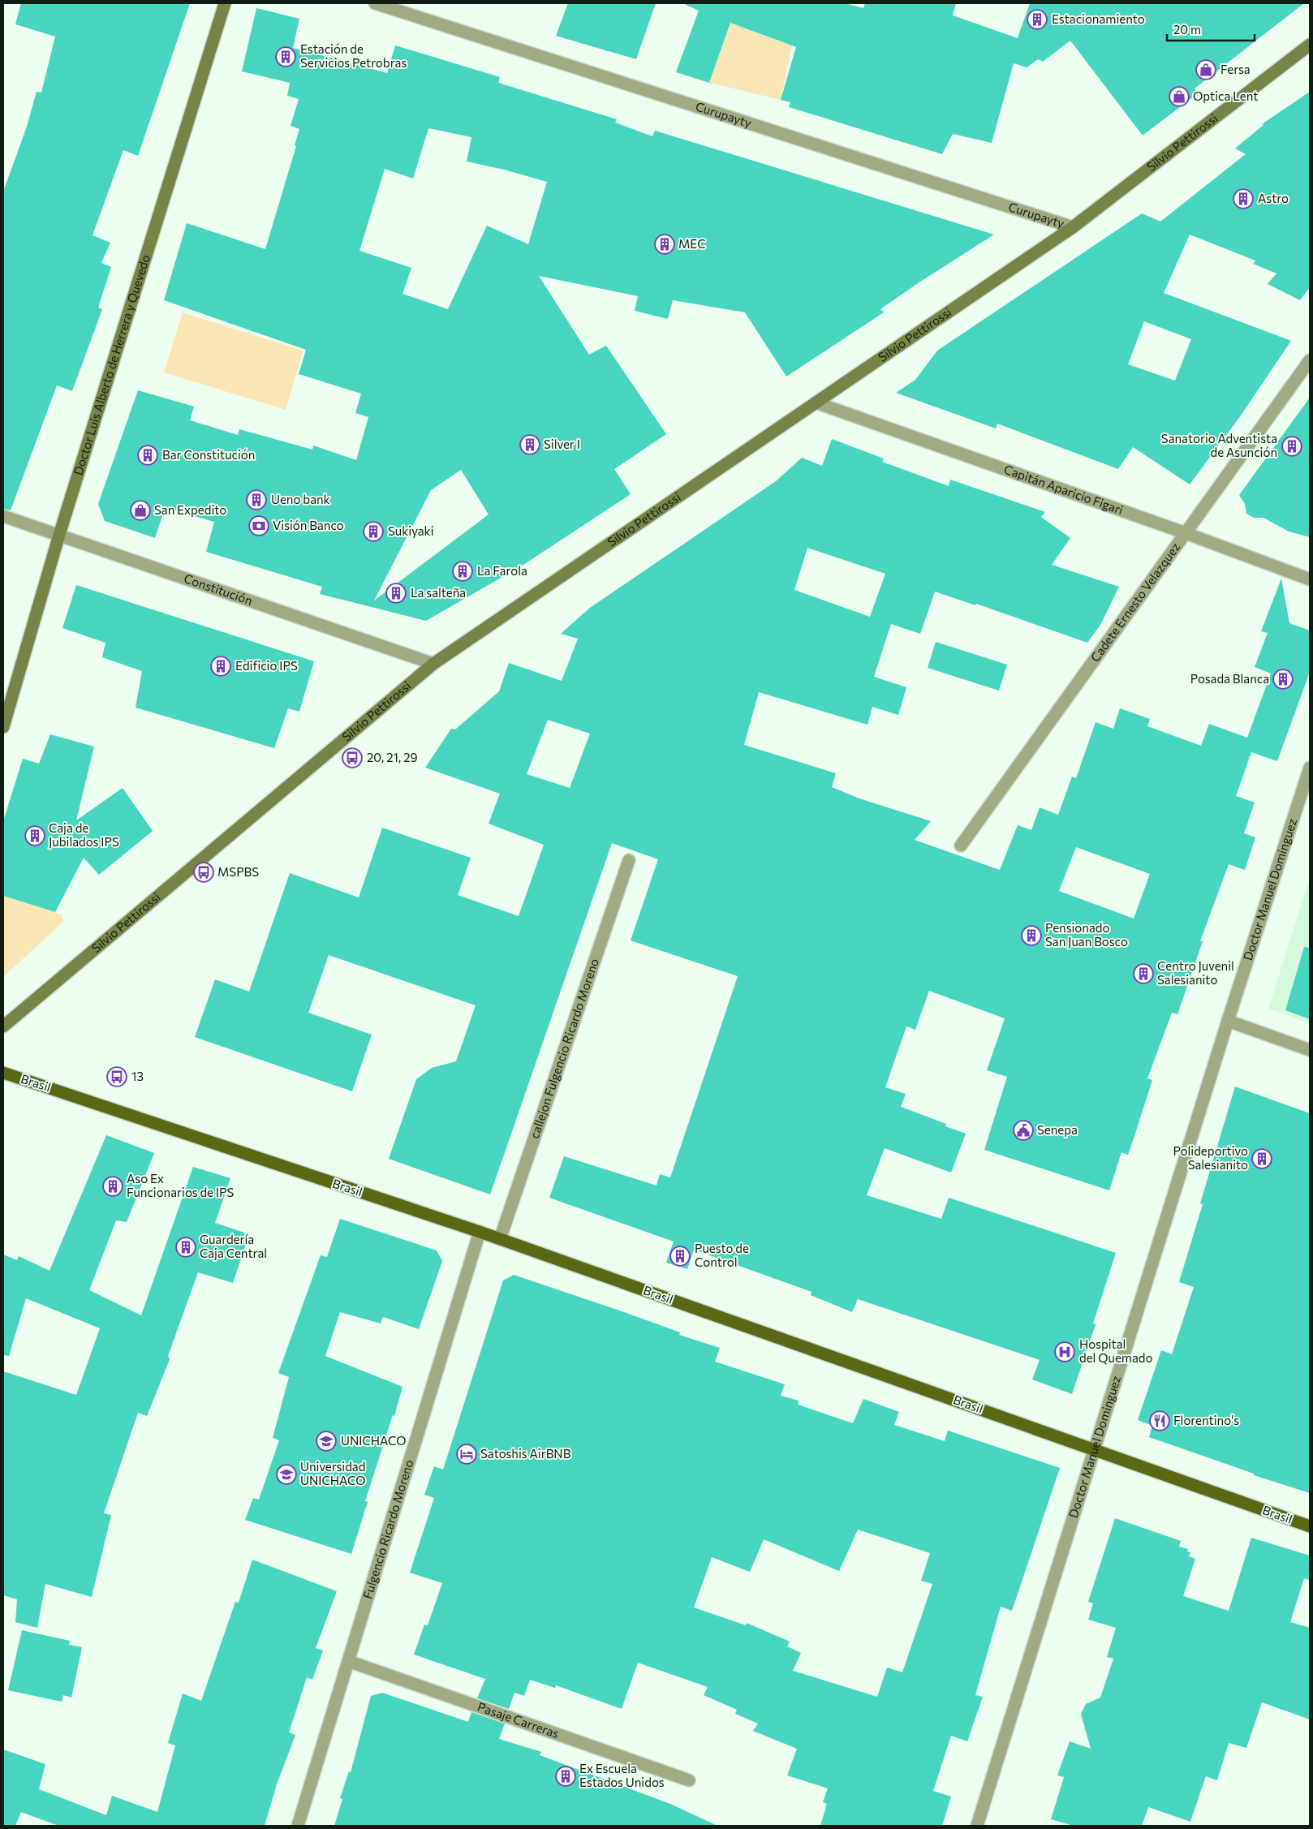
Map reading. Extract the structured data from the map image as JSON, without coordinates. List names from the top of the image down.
{
  "streets": {
    "main road": ["Silvio Pettirossi", "Doctor Luis Alberto de Herrera y Quevedo", "Brasil"],
    "street": [
      "Curupayty",
      "Capitán Aparicio Figari",
      "Constitución",
      "Cadete Ernesto Velazquez",
      "Doctor Manuel Dominguez",
      "callejon Fulgencio Ricardo Moreno",
      "Fulgencio Ricardo Moreno",
      "Pasaje Carreras"
    ]
  },
  "crossings": [
    ["Curupayty", "Silvio Pettirossi"],
    ["Silvio Pettirossi", "Capitán Aparicio Figari"],
    ["Silvio Pettirossi", "Constitución"],
    ["Doctor Luis Alberto de Herrera y Quevedo", "Constitución"],
    ["Capitán Aparicio Figari", "Cadete Ernesto Velazquez"],
    ["Doctor Manuel Dominguez", "Brasil"],
    ["callejon Fulgencio Ricardo Moreno", "Brasil"],
    ["Brasil", "Fulgencio Ricardo Moreno"],
    ["Fulgencio Ricardo Moreno", "Pasaje Carreras"]
  ],
  "places": {
    "building": [
      "Estacionamiento",
      "Estación de Servicios Petrobras",
      "Astro",
      "MEC",
      "Silver I",
      "Sanatorio Adventista de Asunción",
      "Bar Constitución",
      "Ueno bank",
      "Sukiyaki",
      "La Farola",
      "La salteña",
      "Edificio IPS",
      "Posada Blanca",
      "Caja de Jubilados IPS",
      "Pensionado San Juan Bosco",
      "Centro Juvenil Salesianito",
      "Polideportivo Salesianito",
      "Aso Ex Funcionarios de IPS",
      "Guardería Caja Central",
      "Puesto de Control",
      "Ex Escuela Estados Unidos"
    ],
    "shop": ["Fersa", "Optica Lent", "San Expedito"],
    "bank": ["Visión Banco"],
    "bus stop": ["20, 21, 29", "MSPBS", "13"],
    "public building": ["Senepa"],
    "hospital": ["Hospital del Quemado"],
    "restaurant": ["Florentino's"],
    "school or university": ["UNICHACO", "Universidad UNICHACO"],
    "hotel": ["Satoshis AirBNB"]
  },
  "scale_bar": "20 m"
}
